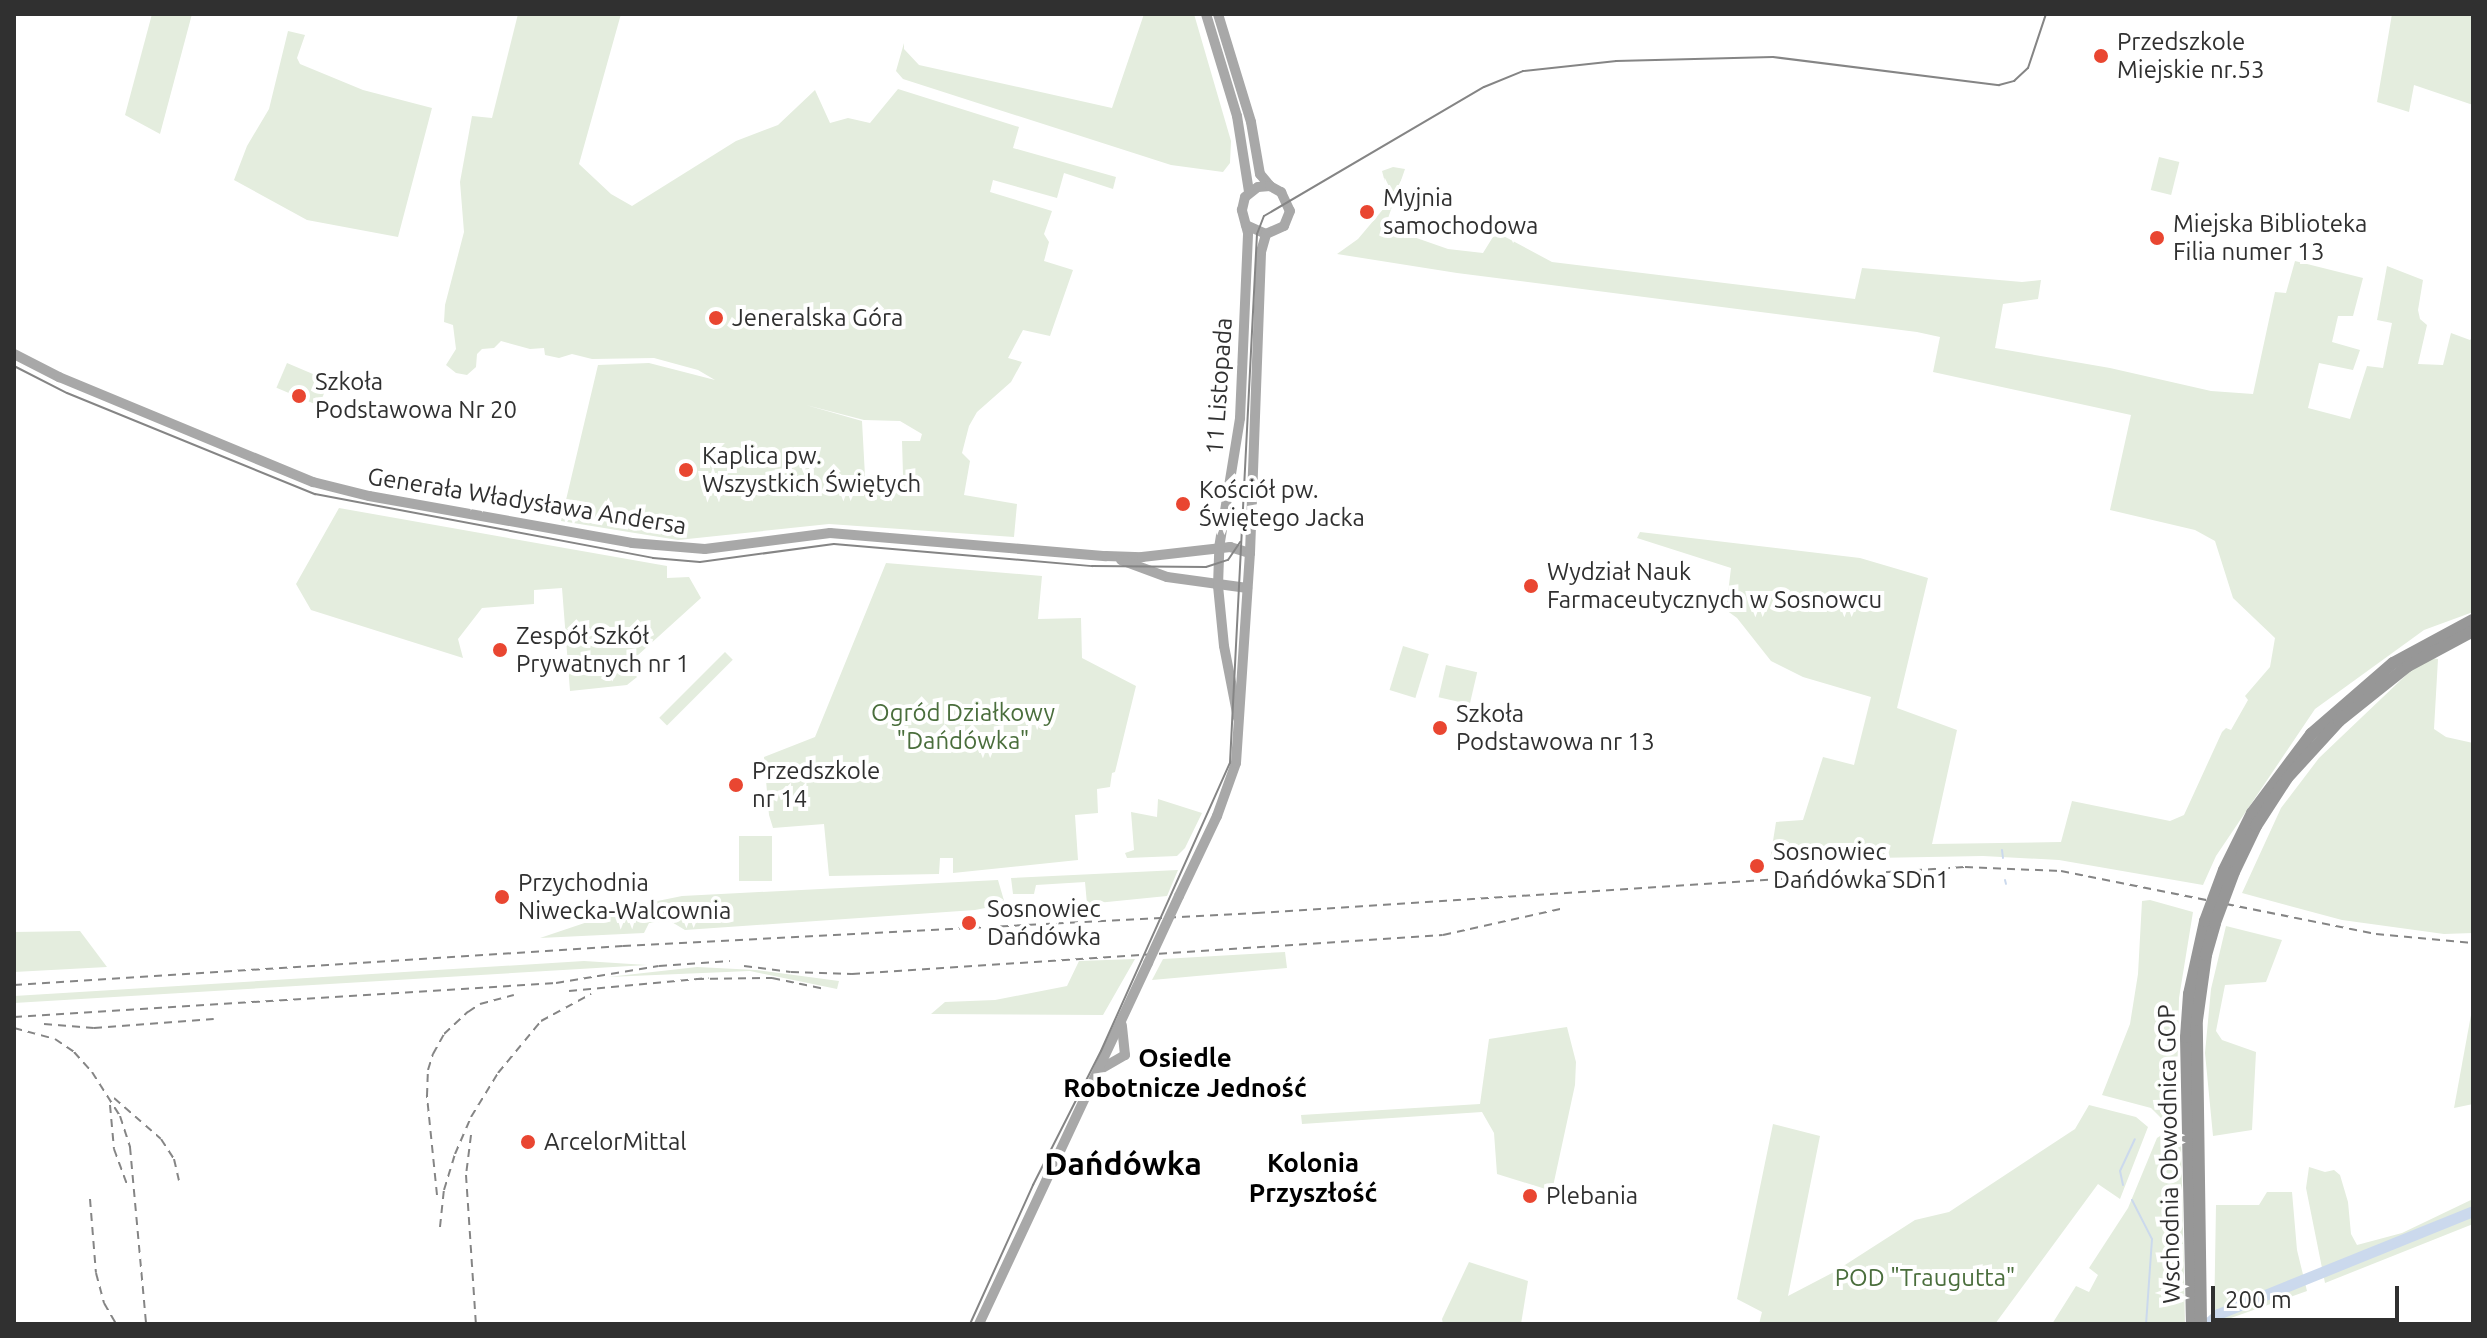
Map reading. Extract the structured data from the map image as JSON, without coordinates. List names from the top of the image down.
{
  "streets": {
    "highway": ["Wschodnia Obwodnica GOP"],
    "main road": ["11 Listopada", "Generała Władysława Andersa"]
  },
  "crossings": [
    ["11 Listopada", "Generała Władysława Andersa"]
  ],
  "districts": ["Osiedle Robotnicze Jedność", "Dańdówka", "Kolonia Przyszłość"],
  "parks": ["Ogród Działkowy \"Dańdówka\"", "POD \"Traugutta\""],
  "places": [
    "Przedszkole Miejskie nr.53",
    "Myjnia samochodowa",
    "Miejska Biblioteka Filia numer 13",
    "Jeneralska Góra",
    "Szkoła Podstawowa Nr 20",
    "Kaplica pw. Wszystkich Świętych",
    "Kościół pw. Świętego Jacka",
    "Wydział Nauk Farmaceutycznych w Sosnowcu",
    "Zespół Szkół Prywatnych nr 1",
    "Szkoła Podstawowa nr 13",
    "Przedszkole nr 14",
    "Sosnowiec Dańdówka SDn1",
    "Przychodnia Niwecka-Walcownia",
    "Sosnowiec Dańdówka",
    "ArcelorMittal",
    "Plebania"
  ],
  "scale_bar": "200 m"
}
